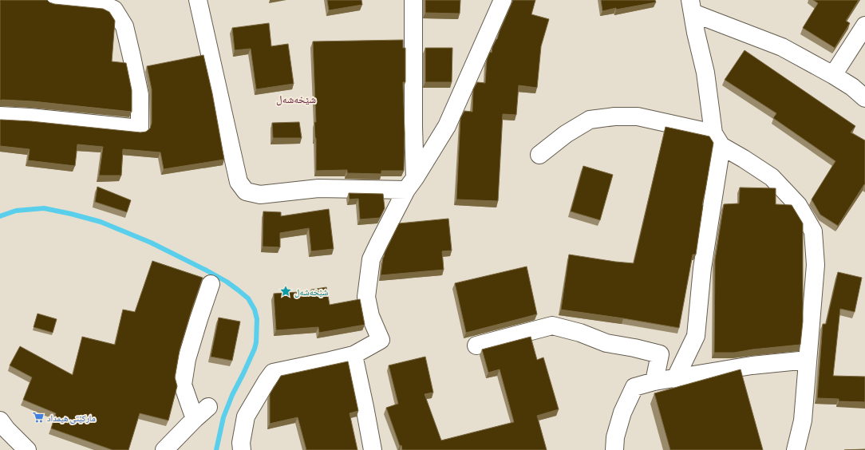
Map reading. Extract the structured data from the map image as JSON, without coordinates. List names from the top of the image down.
{
  "districts": ["شێخەشەل"],
  "places": {
    "place": ["شێخه‌شه‌ل"],
    "supermarket": ["مارکێتی هیمداد"]
  }
}
